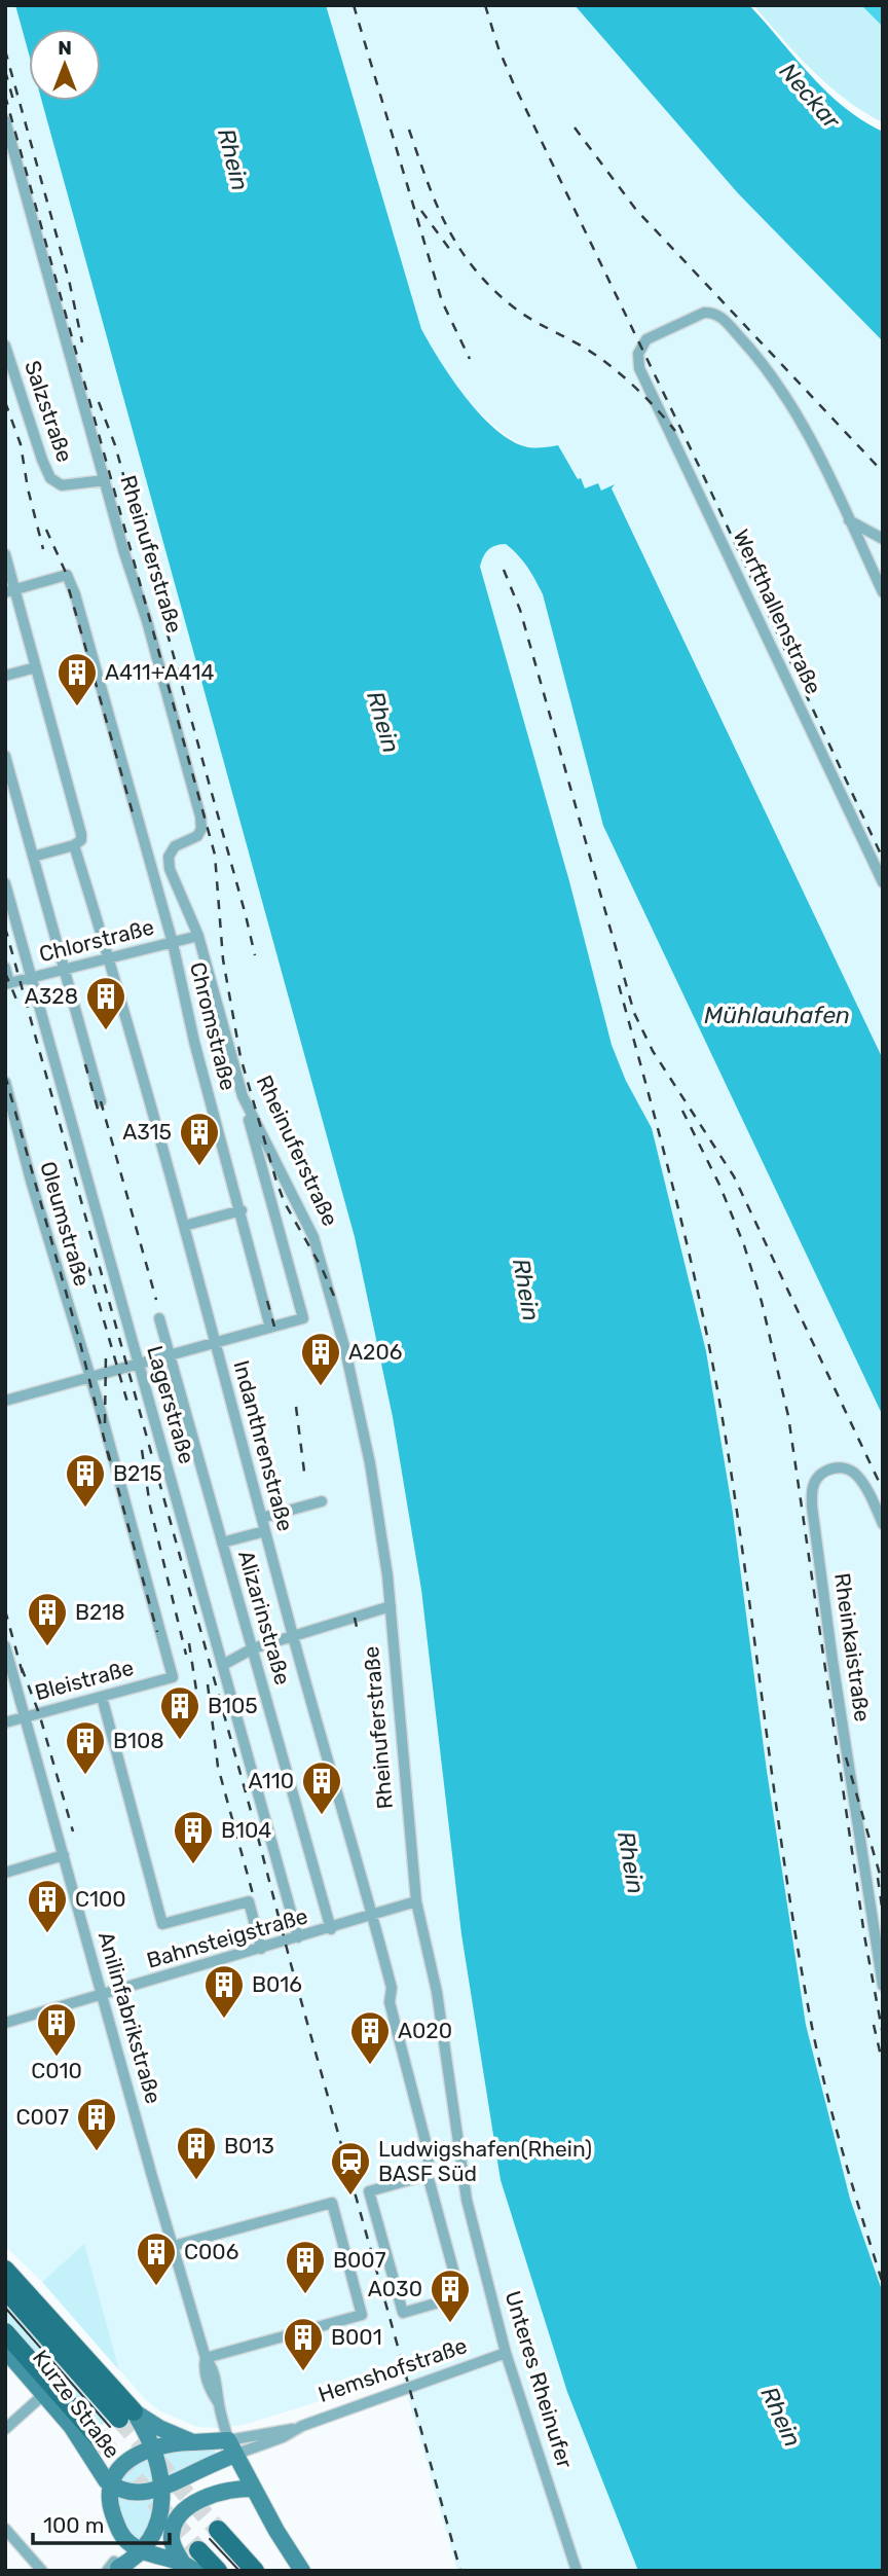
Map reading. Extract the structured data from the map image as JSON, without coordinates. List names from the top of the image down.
{
  "streets": {
    "main road": ["Hemshofstraße", "Kurze Straße"],
    "street": [
      "Salzstraße",
      "Rheinuferstraße",
      "Werfthallenstraße",
      "Chlorstraße",
      "Chromstraße",
      "Oleumstraße",
      "Lagerstraße",
      "Indanthrenstraße",
      "Alizarinstraße",
      "Rheinkaistraße",
      "Bleistraße",
      "Bahnsteigstraße",
      "Anilinfabrikstraße",
      "Unteres Rheinufer"
    ]
  },
  "crossings": [
    ["Salzstraße", "Rheinuferstraße"],
    ["Rheinuferstraße", "Chlorstraße"],
    ["Rheinuferstraße", "Bahnsteigstraße"],
    ["Rheinuferstraße", "Unteres Rheinufer"],
    ["Chlorstraße", "Chromstraße"],
    ["Chlorstraße", "Lagerstraße"],
    ["Chlorstraße", "Indanthrenstraße"],
    ["Chromstraße", "Indanthrenstraße"],
    ["Oleumstraße", "Bleistraße"],
    ["Lagerstraße", "Bahnsteigstraße"],
    ["Indanthrenstraße", "Bahnsteigstraße"],
    ["Alizarinstraße", "Bahnsteigstraße"],
    ["Bleistraße", "Anilinfabrikstraße"],
    ["Bahnsteigstraße", "Anilinfabrikstraße"],
    ["Anilinfabrikstraße", "Hemshofstraße"],
    ["Hemshofstraße", "Unteres Rheinufer"],
    ["Hemshofstraße", "Kurze Straße"]
  ],
  "water": ["Neckar", "Rhein", "Mühlauhafen"],
  "places": {
    "building": [
      "A411+A414",
      "A328",
      "A315",
      "A206",
      "B215",
      "B218",
      "B105",
      "B108",
      "A110",
      "B104",
      "C100",
      "B016",
      "C010",
      "A020",
      "C007",
      "B013",
      "C006",
      "B007",
      "A030",
      "B001"
    ],
    "station": ["Ludwigshafen(Rhein) BASF Süd"]
  },
  "scale_bar": "100 m",
  "north": "top"
}
